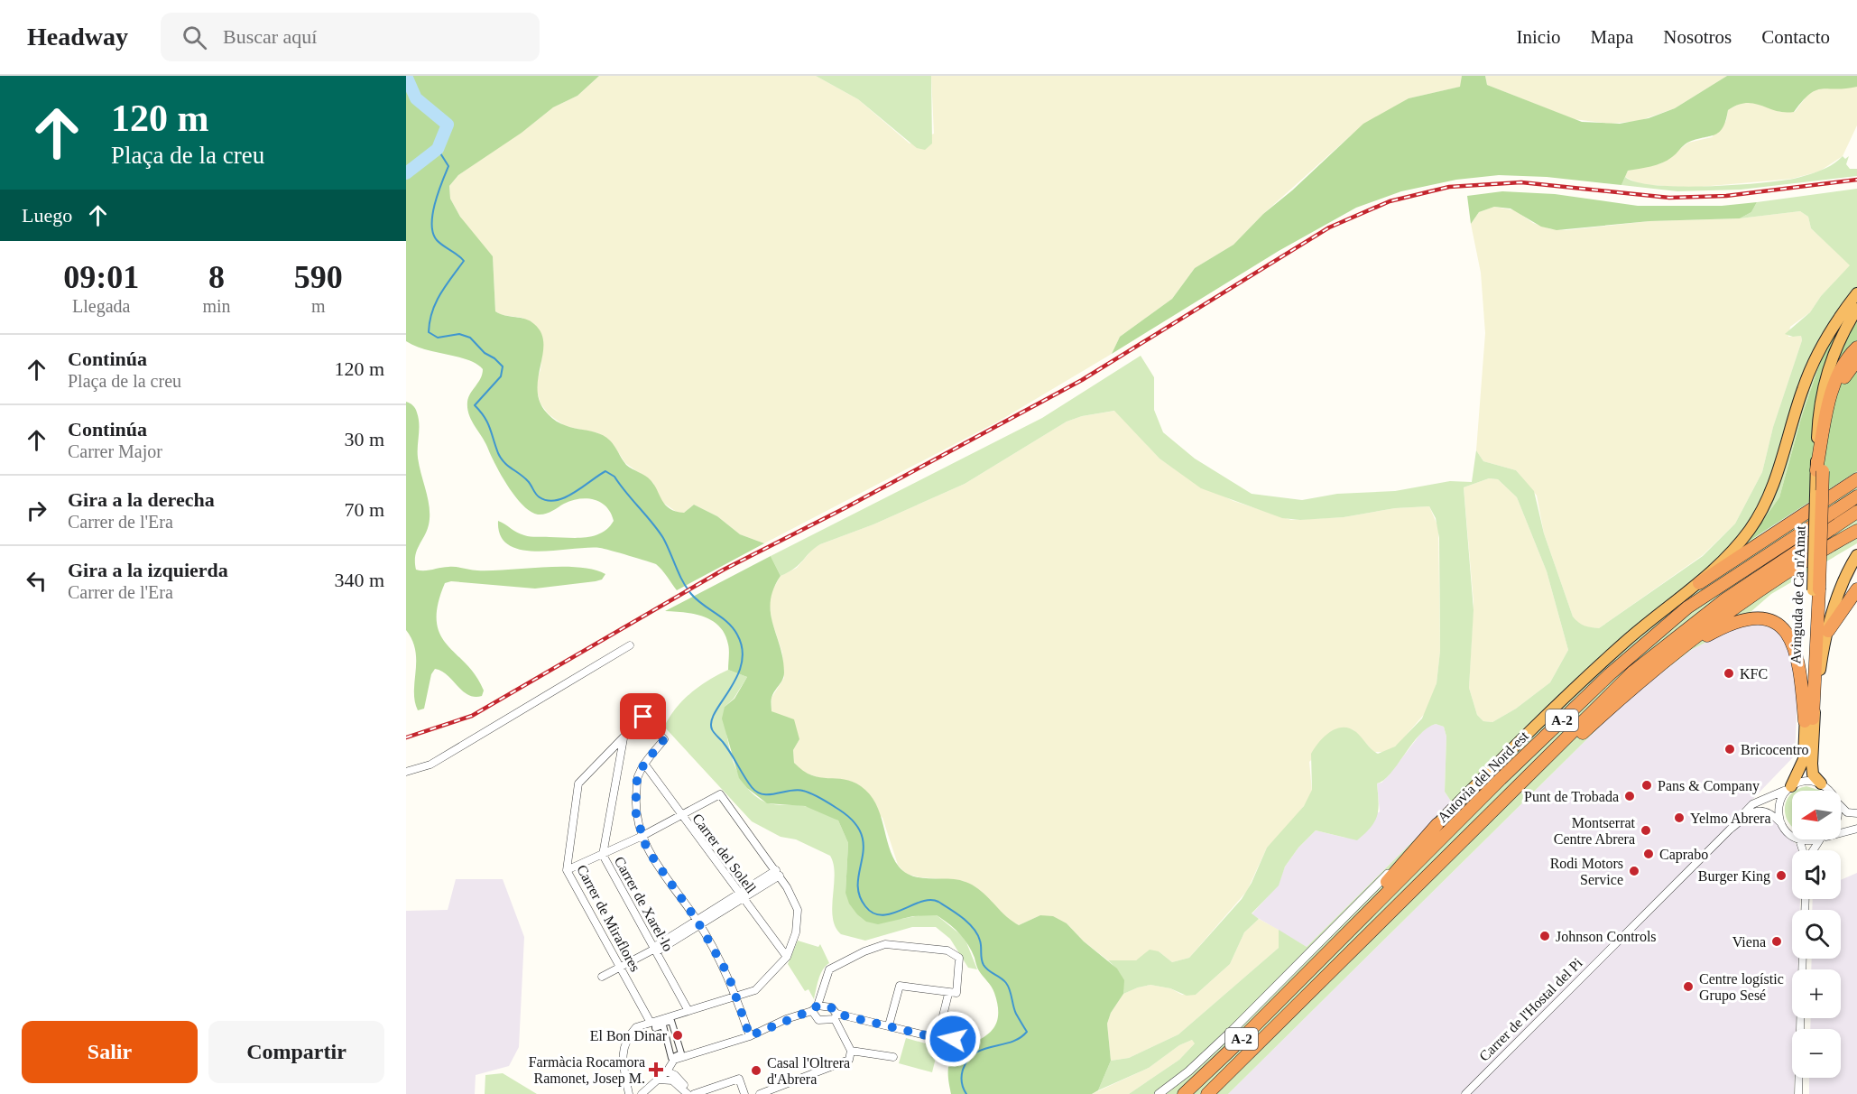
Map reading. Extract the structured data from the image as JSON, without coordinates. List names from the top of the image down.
{
  "streets": {
    "highway": ["A-2", "Autovia del Nord-est"],
    "street": [
      "Carrer del Solell",
      "Carrer de Xarel·lo",
      "Carrer de Miraflores",
      "Carrer de l'Hostal del Pi"
    ]
  },
  "crossings": [
    ["Carrer del Solell", "Carrer de Miraflores"],
    ["Carrer de Xarel·lo", "Carrer de Miraflores"]
  ],
  "places": {
    "other": [
      "KFC",
      "Bricocentro",
      "Pans & Company",
      "Punt de Trobada",
      "Yelmo Abrera",
      "Montserrat Centre Abrera",
      "Caprabo",
      "Rodi Motors Service",
      "Burger King",
      "Johnson Controls",
      "Viena",
      "Centre logístic Grupo Sesé",
      "El Bon Dinar",
      "Casal l'Oltrera d'Abrera"
    ],
    "health": ["Farmàcia Rocamora Ramonet, Josep M."]
  },
  "north": "left",
  "page": {
    "header": "Headway",
    "search": "Buscar aquí",
    "nav": [
      "Inicio",
      "Mapa",
      "Nosotros",
      "Contacto"
    ],
    "turn": ["120 m", "Plaça de la creu"],
    "then": "Luego",
    "eta": [
      "09:01",
      "Llegada",
      "8",
      "min",
      "590",
      "m"
    ],
    "list": [
      {
        "name": "Continúa",
        "note": "Plaça de la creu",
        "value": "120 m"
      },
      {
        "name": "Continúa",
        "note": "Carrer Major",
        "value": "30 m"
      },
      {
        "name": "Gira a la derecha",
        "note": "Carrer de l'Era",
        "value": "70 m"
      },
      {
        "name": "Gira a la izquierda",
        "note": "Carrer de l'Era",
        "value": "340 m"
      }
    ],
    "map_buttons": ["+", "−"],
    "buttons": ["Salir", "Compartir"]
  }
}
